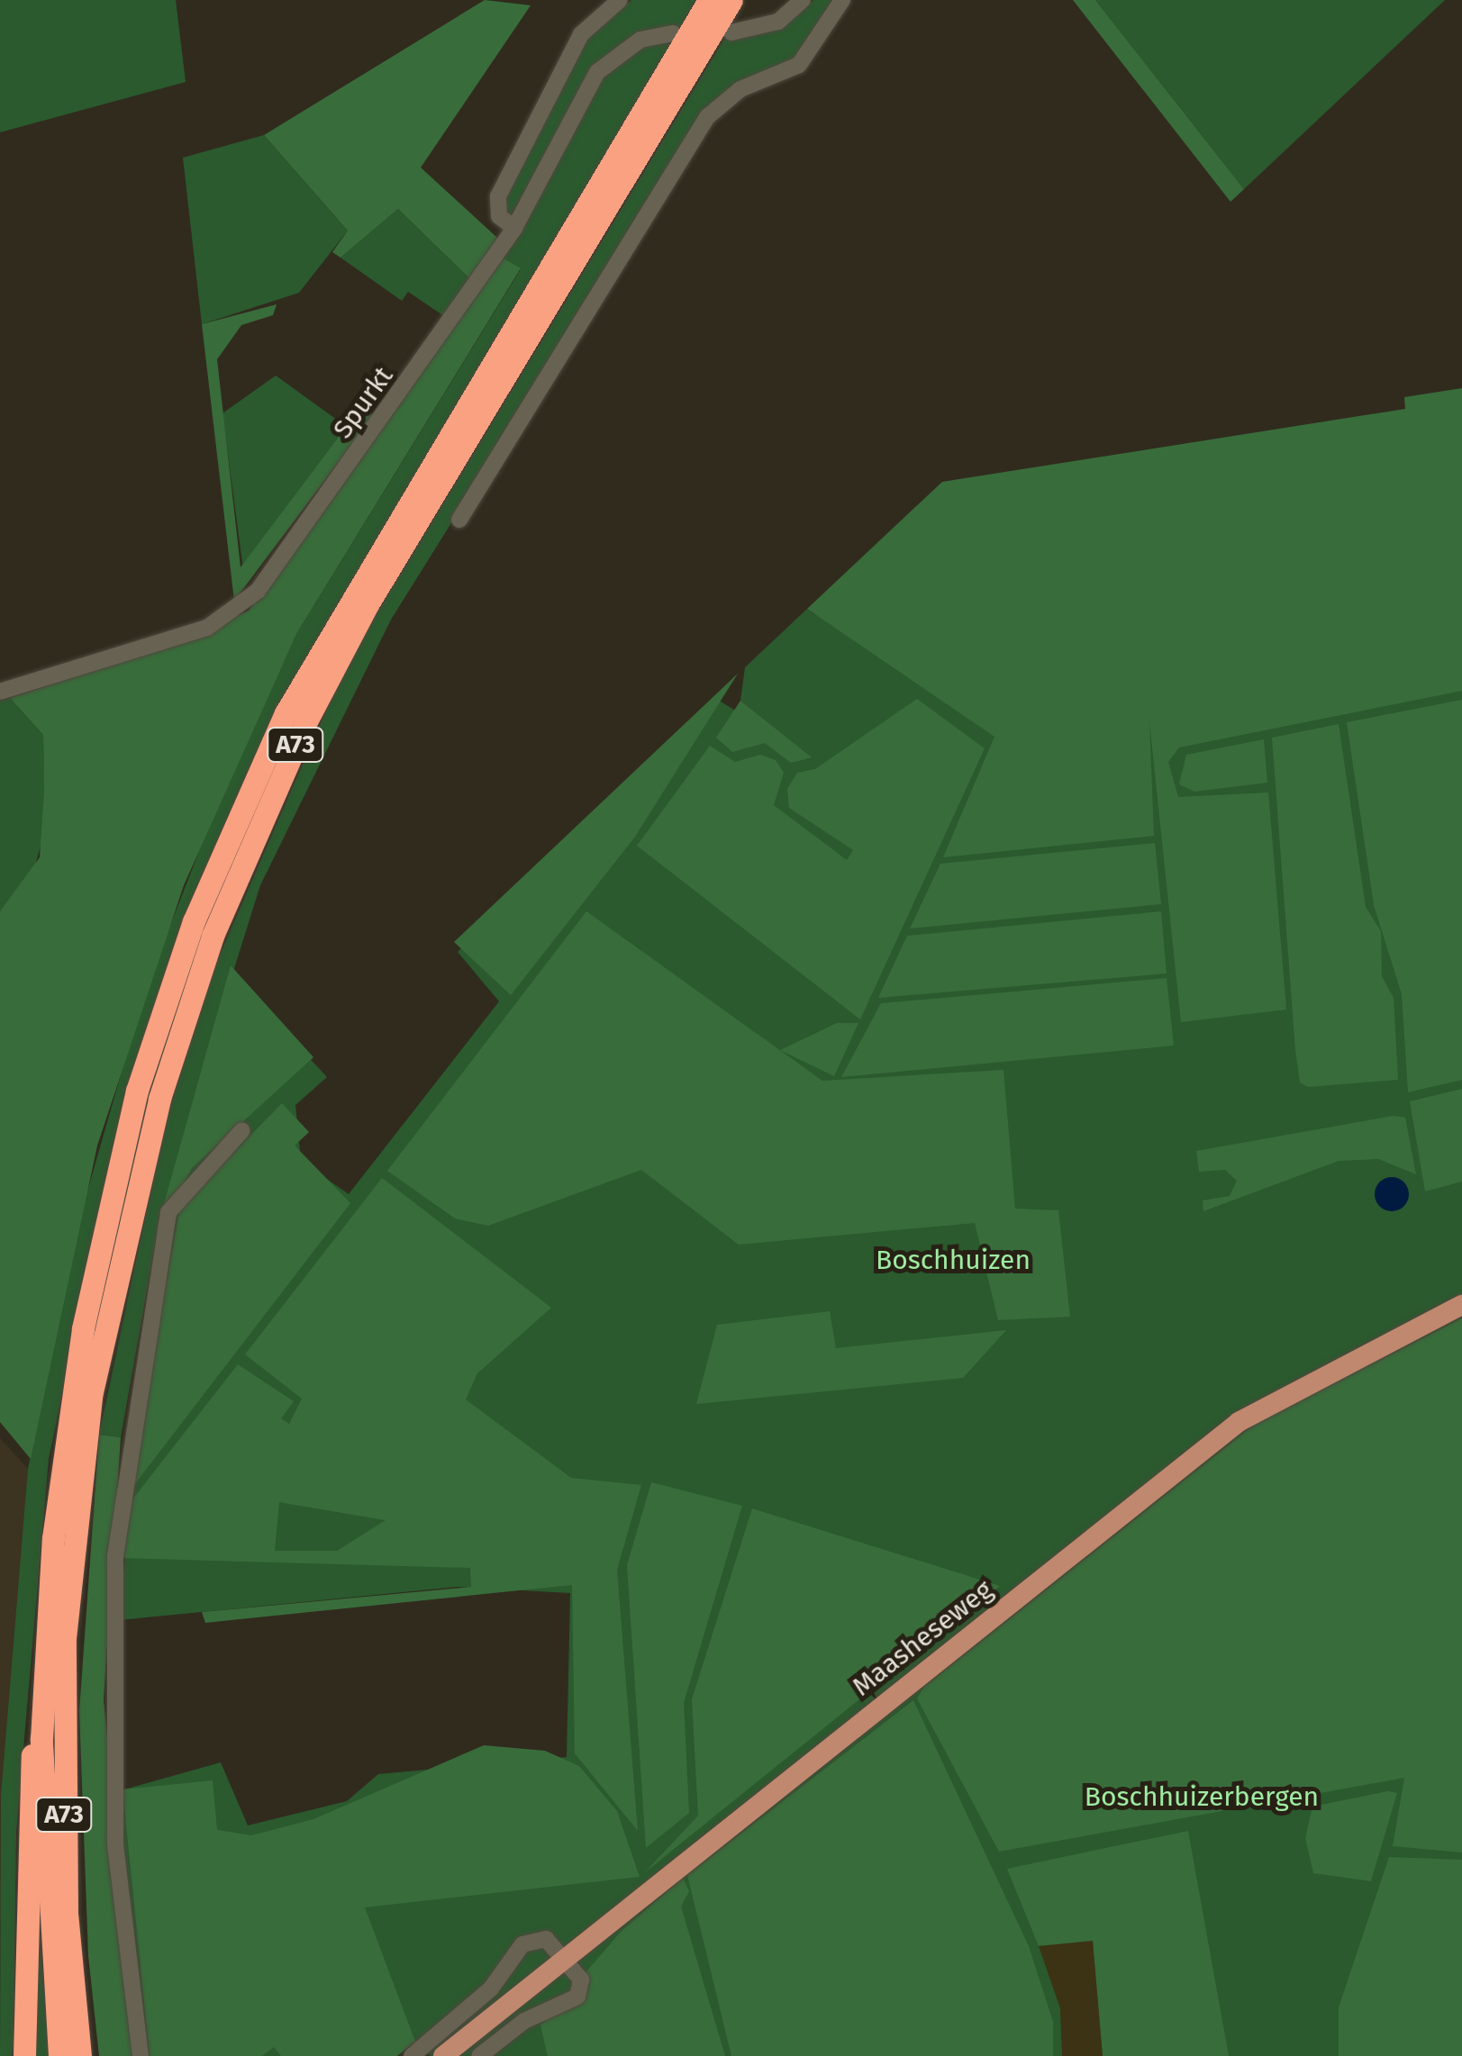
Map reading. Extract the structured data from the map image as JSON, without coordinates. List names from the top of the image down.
{
  "streets": {
    "highway": ["A73"],
    "main road": ["Maasheseweg"],
    "street": ["Spurkt"]
  },
  "parks": ["Boschhuizen", "Boschhuizerbergen"]
}
